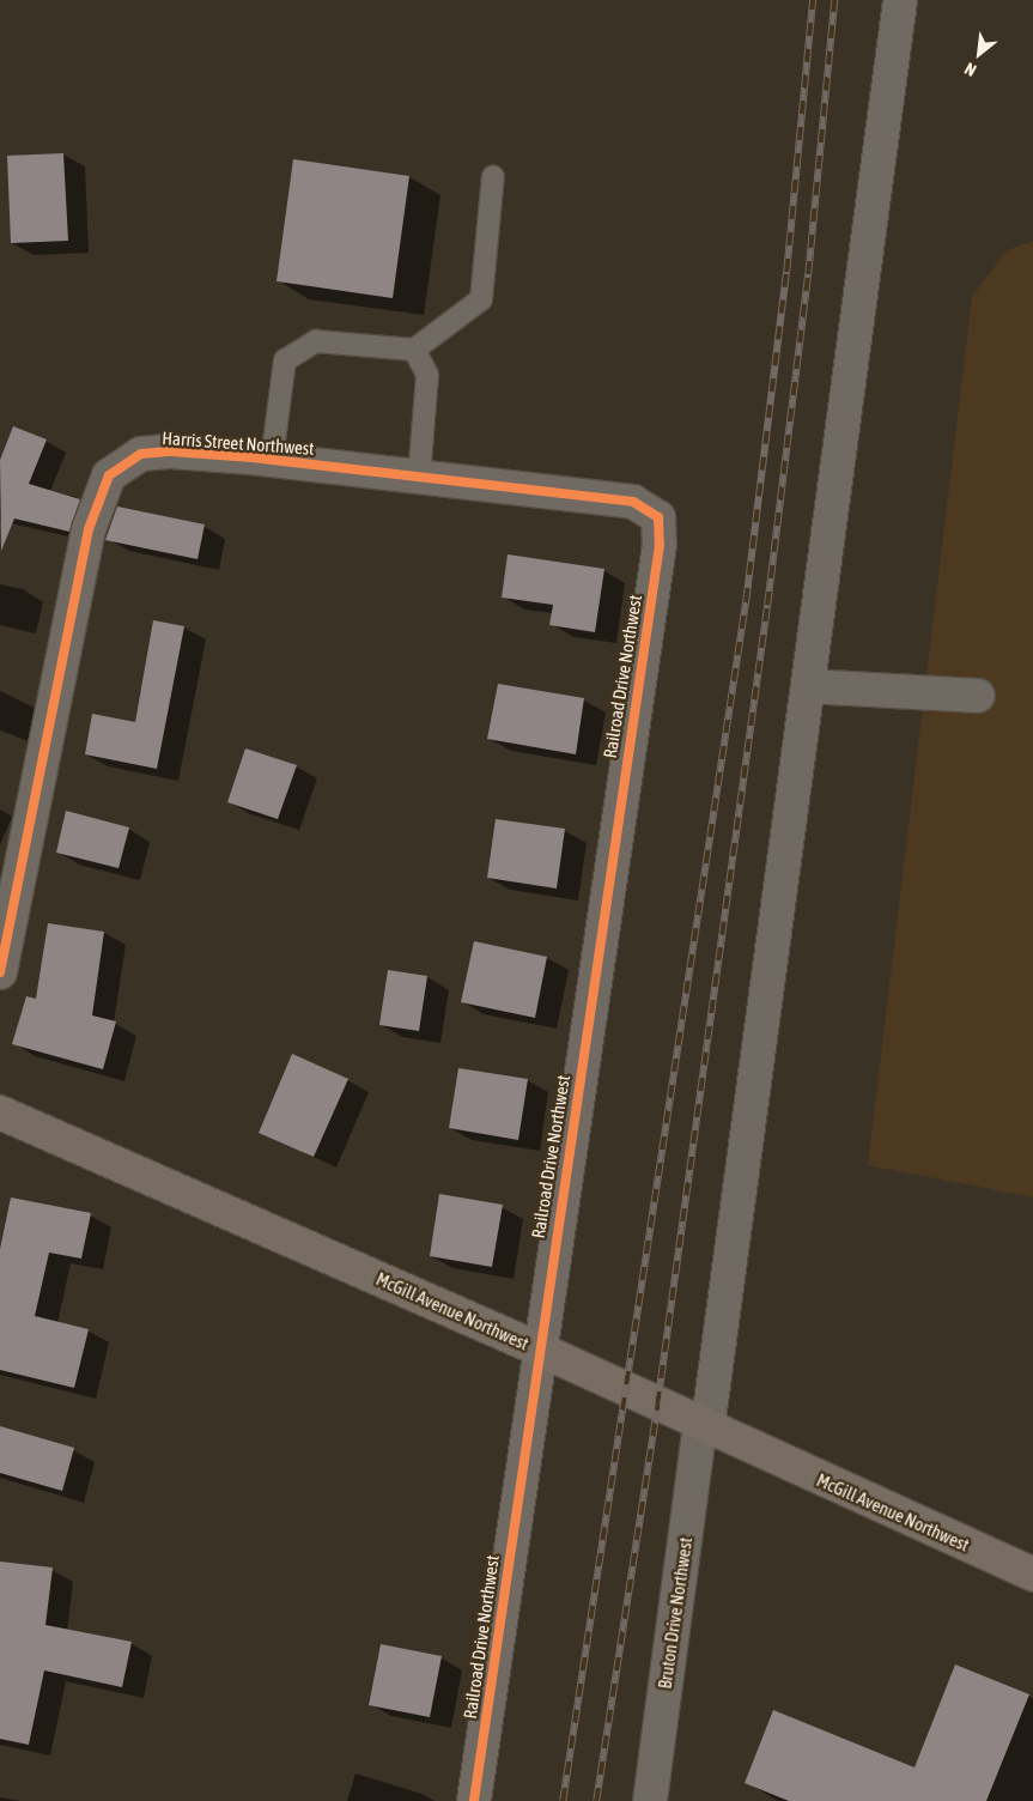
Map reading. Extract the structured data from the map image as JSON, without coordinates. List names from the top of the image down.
{
  "streets": {
    "street": [
      "Harris Street Northwest",
      "Railroad Drive Northwest",
      "McGill Avenue Northwest",
      "Bruton Drive Northwest"
    ]
  },
  "crossings": [
    ["Harris Street Northwest", "Railroad Drive Northwest"],
    ["Railroad Drive Northwest", "McGill Avenue Northwest"],
    ["McGill Avenue Northwest", "Bruton Drive Northwest"]
  ],
  "north": "bottom left"
}
